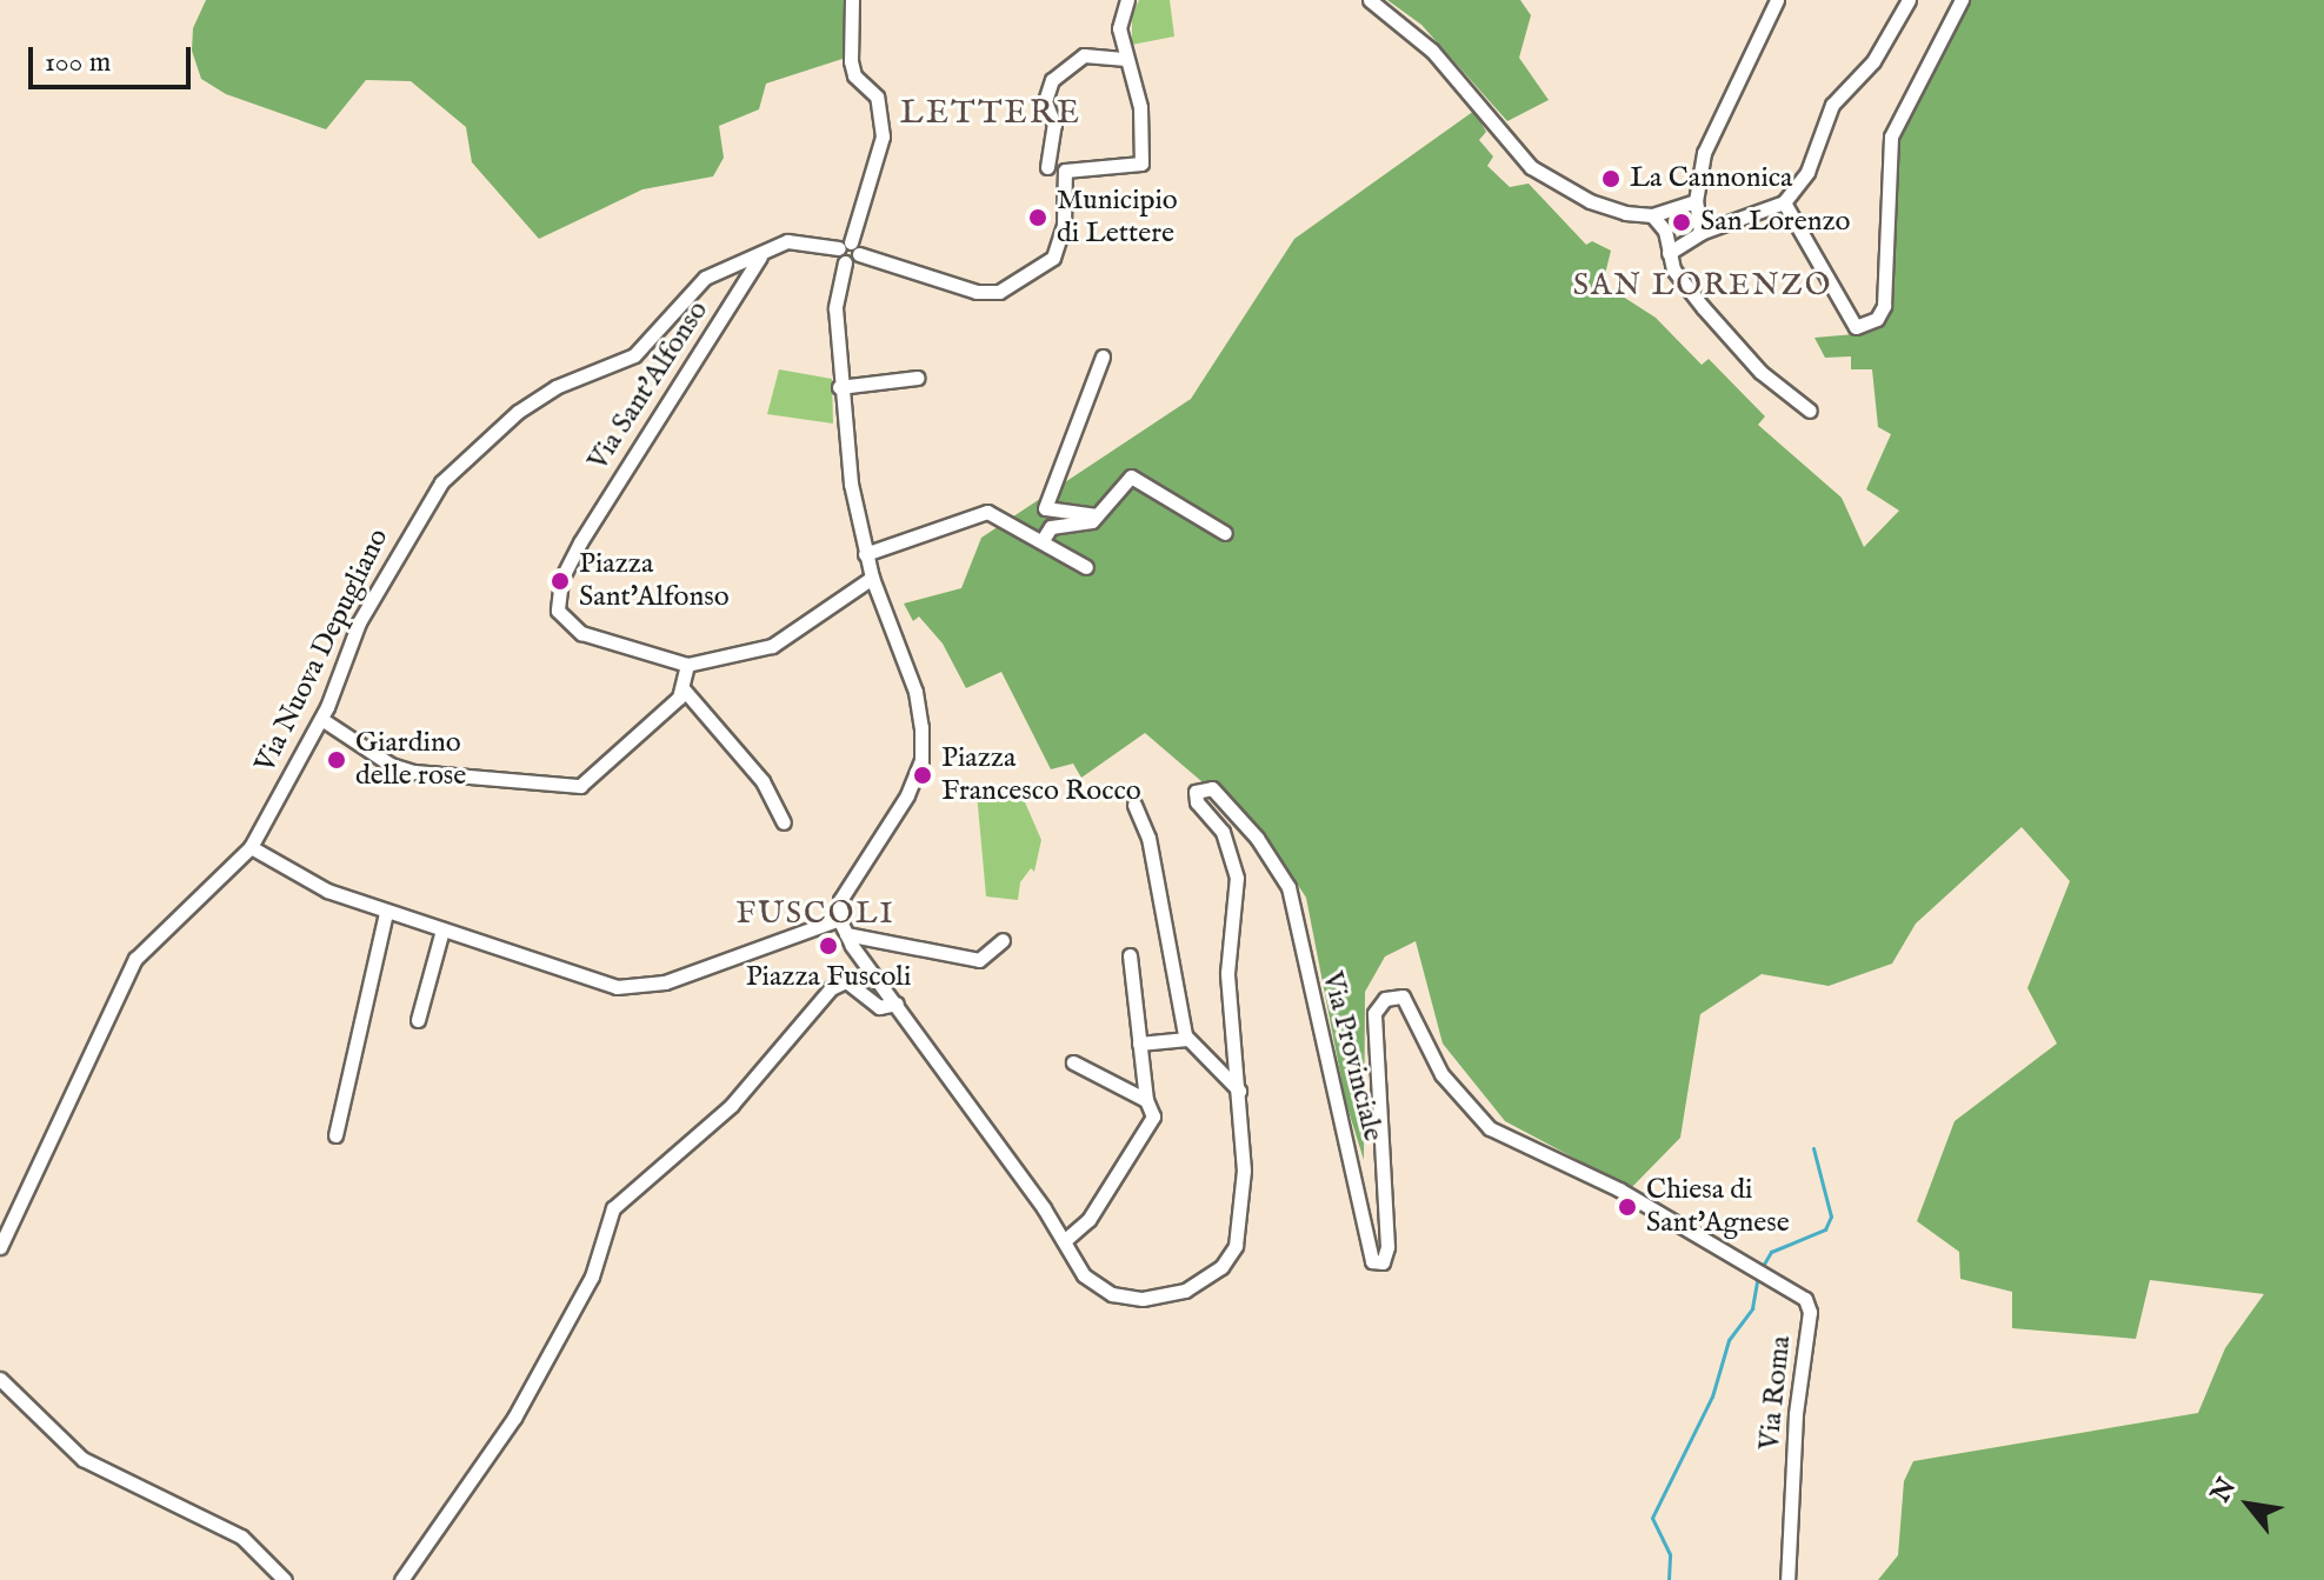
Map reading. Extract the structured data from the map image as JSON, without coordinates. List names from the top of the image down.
{
  "streets": {
    "street": [
      "Via Sant'Alfonso",
      "Via Nuova Depugliano",
      "Via Provinciale",
      "Via Roma"
    ]
  },
  "crossings": [
    ["Via Sant'Alfonso", "Via Nuova Depugliano"],
    ["Via Provinciale", "Via Roma"]
  ],
  "districts": ["LETTERE", "SAN LORENZO", "FUSCOLI"],
  "places": [
    "La Cannonica",
    "Municipio di Lettere",
    "San Lorenzo",
    "Piazza Sant'Alfonso",
    "Giardino delle rose",
    "Piazza Francesco Rocco",
    "Piazza Fuscoli",
    "Chiesa di Sant'Agnese"
  ],
  "scale_bar": "100 m",
  "north": "top left"
}
